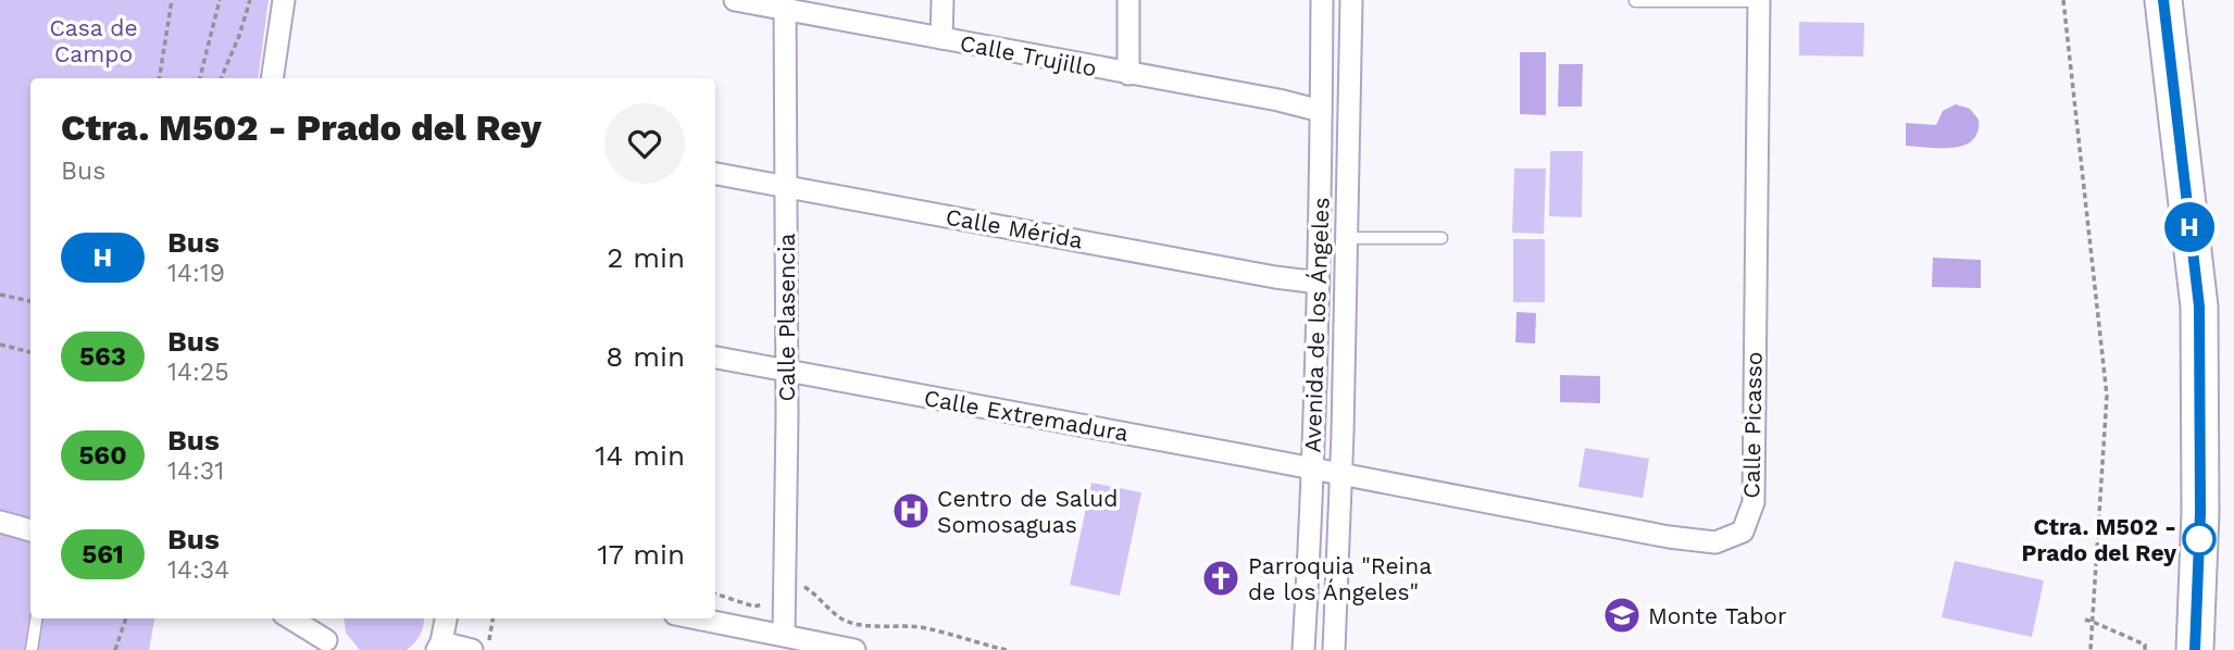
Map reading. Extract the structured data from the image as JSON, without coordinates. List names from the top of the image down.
{
  "streets": {
    "street": [
      "Calle Trujillo",
      "Calle Mérida",
      "Calle Plasencia",
      "Avenida de los Ángeles",
      "Calle Extremadura",
      "Calle Picasso"
    ]
  },
  "crossings": [
    ["Calle Trujillo", "Calle Plasencia"],
    ["Calle Trujillo", "Avenida de los Ángeles"],
    ["Calle Mérida", "Calle Plasencia"],
    ["Calle Mérida", "Avenida de los Ángeles"],
    ["Calle Plasencia", "Calle Extremadura"],
    ["Avenida de los Ángeles", "Calle Extremadura"],
    ["Avenida de los Ángeles", "Calle Picasso"],
    ["Calle Extremadura", "Calle Picasso"]
  ],
  "parks": ["Casa de Campo"],
  "places": {
    "hospital": ["Centro de Salud Somosaguas"],
    "other": ["Ctra. M502 - Prado del Rey"],
    "church": ["Parroquia \"Reina de los Ángeles\""],
    "school or university": ["Monte Tabor"]
  },
  "lines": ["bus line H"],
  "page": {
    "on_map": "H",
    "heading": ["Ctra. M502 - Prado del Rey", "Bus"],
    "list": [
      {
        "mark": "H",
        "name": "Bus",
        "note": "14:19",
        "value": "2 min"
      },
      {
        "mark": "563",
        "name": "Bus",
        "note": "14:25",
        "value": "8 min"
      },
      {
        "mark": "560",
        "name": "Bus",
        "note": "14:31",
        "value": "14 min"
      },
      {
        "mark": "561",
        "name": "Bus",
        "note": "14:34",
        "value": "17 min"
      }
    ]
  }
}
